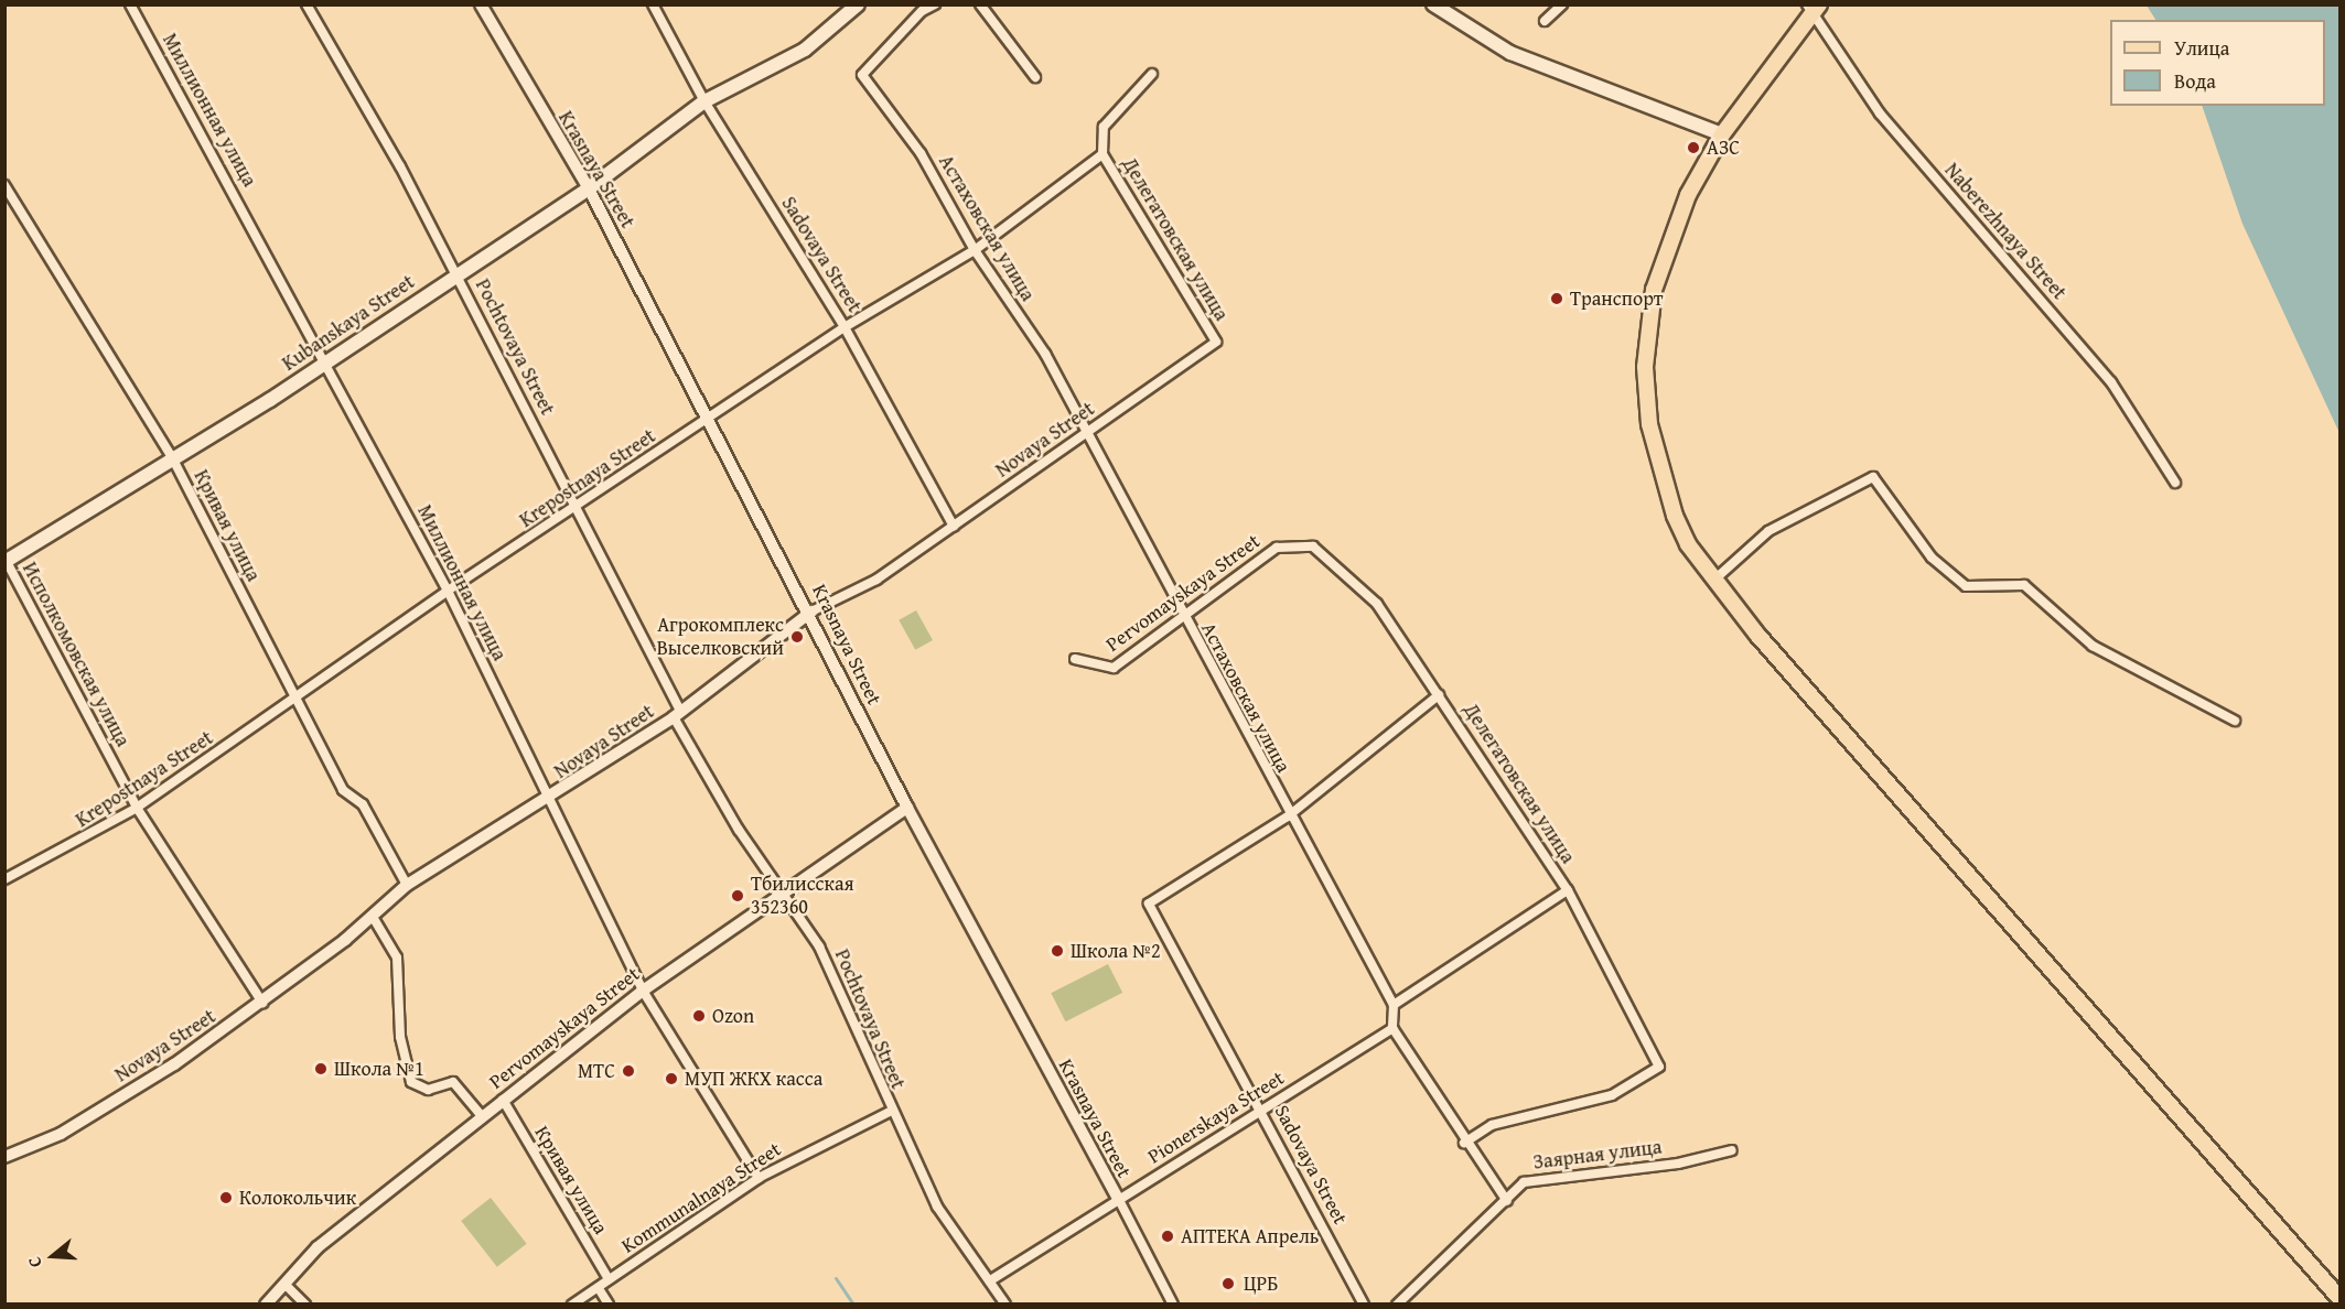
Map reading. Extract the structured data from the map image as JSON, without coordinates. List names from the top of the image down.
{
  "streets": {
    "main road": ["Kubanskaya Street"],
    "street": [
      "Миллионная улица",
      "Krasnaya Street",
      "Астаховская улица",
      "Naberezhnaya Street",
      "Делегатовская улица",
      "Sadovaya Street",
      "Pochtovaya Street",
      "Novaya Street",
      "Krepostnaya Street",
      "Кривая улица",
      "Pervomayskaya Street",
      "Исполкомовская улица",
      "Pionerskaya Street",
      "Заярная улица",
      "Kommunalnaya Street"
    ]
  },
  "crossings": [
    ["Миллионная улица", "Kubanskaya Street"],
    ["Миллионная улица", "Novaya Street"],
    ["Миллионная улица", "Krepostnaya Street"],
    ["Миллионная улица", "Pervomayskaya Street"],
    ["Миллионная улица", "Kommunalnaya Street"],
    ["Krasnaya Street", "Kubanskaya Street"],
    ["Krasnaya Street", "Novaya Street"],
    ["Krasnaya Street", "Krepostnaya Street"],
    ["Krasnaya Street", "Pervomayskaya Street"],
    ["Krasnaya Street", "Pionerskaya Street"],
    ["Астаховская улица", "Sadovaya Street"],
    ["Астаховская улица", "Novaya Street"],
    ["Астаховская улица", "Krepostnaya Street"],
    ["Астаховская улица", "Pervomayskaya Street"],
    ["Делегатовская улица", "Novaya Street"],
    ["Делегатовская улица", "Krepostnaya Street"],
    ["Делегатовская улица", "Pervomayskaya Street"],
    ["Sadovaya Street", "Kubanskaya Street"],
    ["Sadovaya Street", "Novaya Street"],
    ["Sadovaya Street", "Krepostnaya Street"],
    ["Sadovaya Street", "Pionerskaya Street"],
    ["Kubanskaya Street", "Pochtovaya Street"],
    ["Kubanskaya Street", "Кривая улица"],
    ["Kubanskaya Street", "Исполкомовская улица"],
    ["Pochtovaya Street", "Novaya Street"],
    ["Pochtovaya Street", "Krepostnaya Street"],
    ["Pochtovaya Street", "Pervomayskaya Street"],
    ["Pochtovaya Street", "Pionerskaya Street"],
    ["Pochtovaya Street", "Kommunalnaya Street"],
    ["Novaya Street", "Кривая улица"],
    ["Novaya Street", "Исполкомовская улица"],
    ["Krepostnaya Street", "Кривая улица"],
    ["Krepostnaya Street", "Исполкомовская улица"],
    ["Кривая улица", "Pervomayskaya Street"],
    ["Кривая улица", "Kommunalnaya Street"]
  ],
  "places": [
    "АЗС",
    "Транспорт",
    "Агрокомплекс Выселковский",
    "Тбилисская 352360",
    "Школа №2",
    "Ozon",
    "Школа №1",
    "МТС",
    "МУП ЖКХ касса",
    "Колокольчик",
    "АПТЕКА Апрель",
    "ЦРБ"
  ],
  "legend": ["Улица", "Вода"],
  "north": "left"
}
